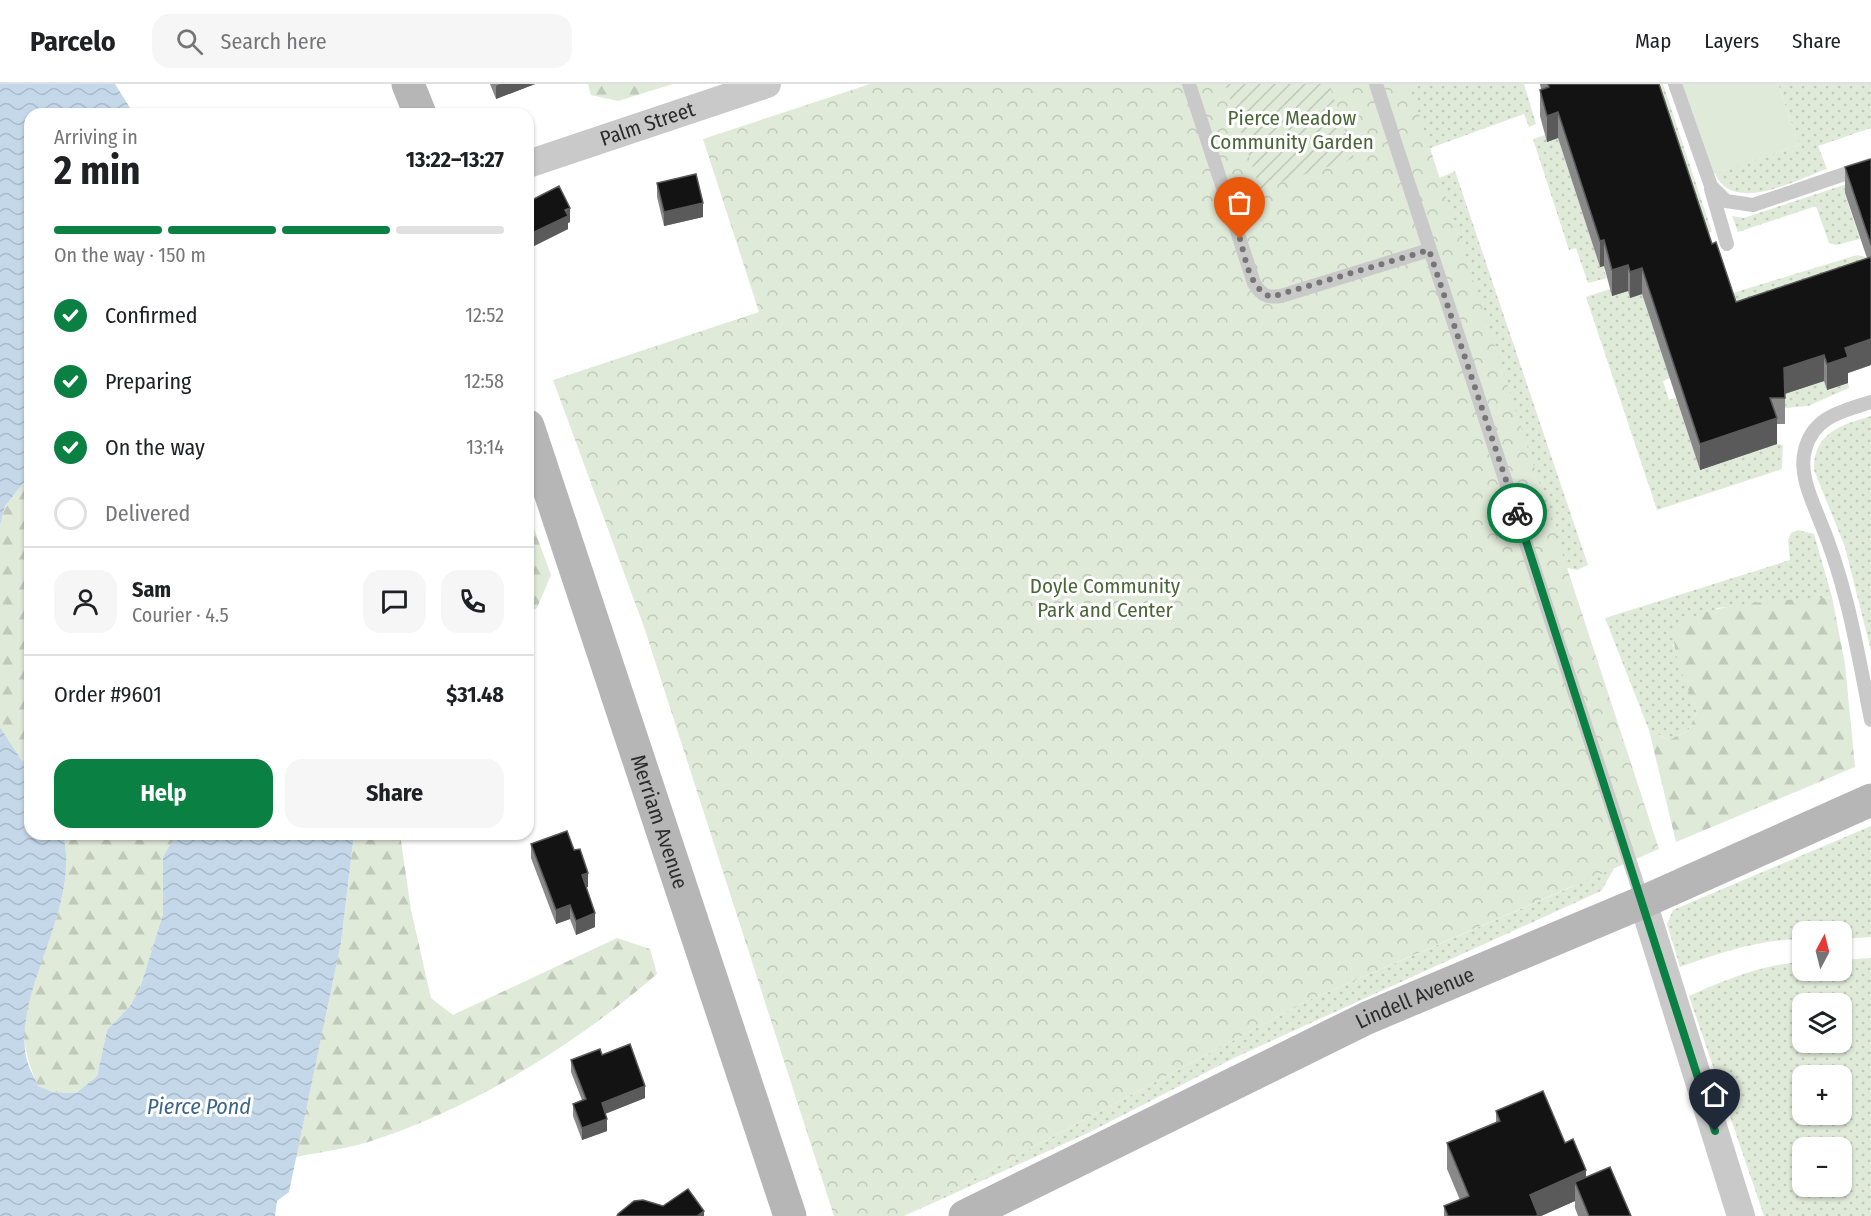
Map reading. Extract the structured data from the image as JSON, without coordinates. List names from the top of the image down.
{
  "streets": {
    "street": ["Palm Street", "Merriam Avenue", "Lindell Avenue"]
  },
  "water": ["Pierce Pond"],
  "parks": ["Pierce Meadow Community Garden", "Doyle Community Park and Center"],
  "north": "top",
  "page": {
    "header": "Parcelo",
    "search": "Search here",
    "nav": ["Map", "Layers", "Share"],
    "heading": ["2 min", "Arriving in", "13:22–13:27"],
    "panel": [
      "Sam",
      "Courier · 4.5",
      "Order #9601",
      "$31.48"
    ],
    "bar": "On the way · 150 m",
    "list": [
      ["Confirmed", "12:52"],
      ["Preparing", "12:58"],
      ["On the way", "13:14"],
      "Delivered"
    ],
    "buttons": ["Help", "Share"],
    "map_buttons": ["+", "−"]
  }
}
